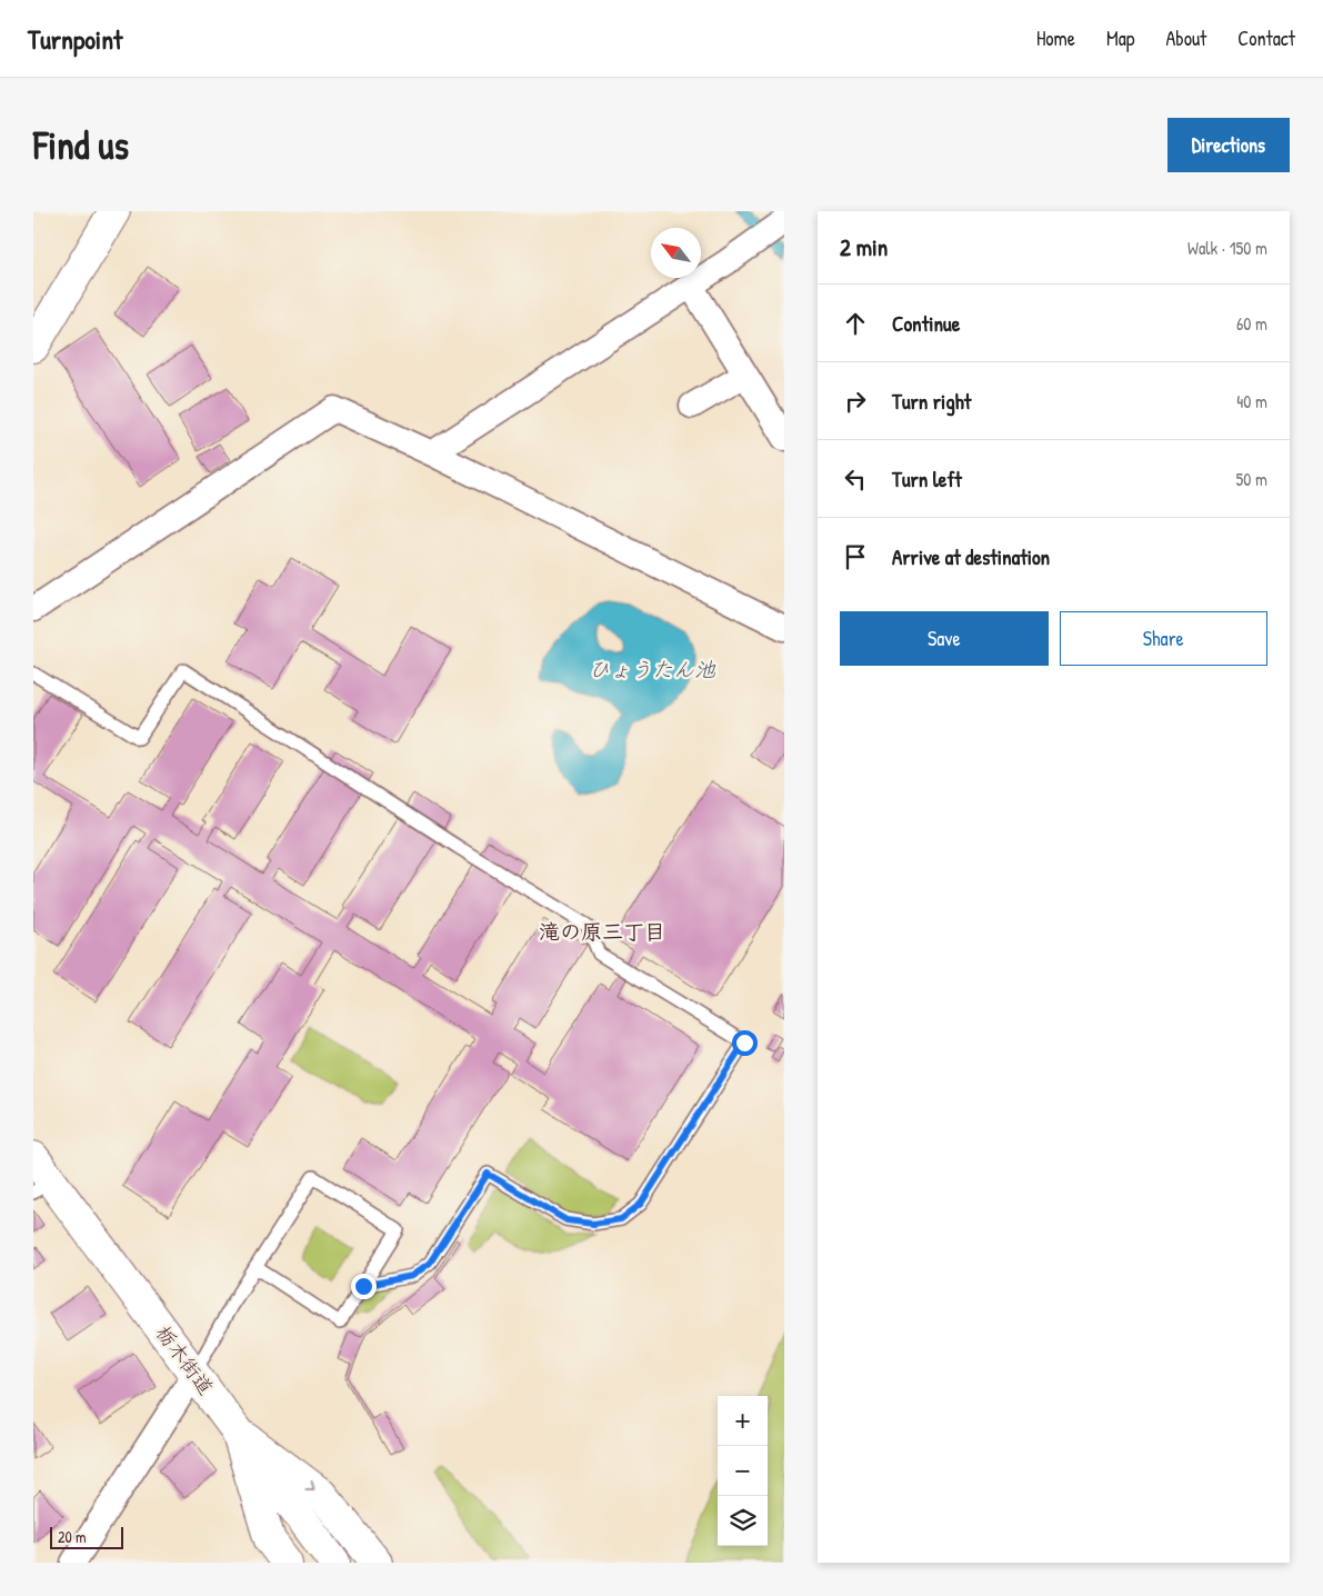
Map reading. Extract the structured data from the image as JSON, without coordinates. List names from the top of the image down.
{
  "streets": {
    "main road": ["栃木街道"]
  },
  "districts": ["滝の原三丁目"],
  "water": ["ひょうたん池"],
  "scale_bar": "20 m",
  "north": "top left",
  "page": {
    "header": "Turnpoint",
    "nav": [
      "Home",
      "Map",
      "About",
      "Contact"
    ],
    "buttons": [
      "Directions",
      ["Save", "Share"]
    ],
    "title": "Find us",
    "heading": ["2 min", "Walk · 150 m"],
    "list": [
      ["Continue", "60 m"],
      ["Turn right", "40 m"],
      ["Turn left", "50 m"],
      "Arrive at destination"
    ],
    "map_buttons": ["+", "−"],
    "scale": "20 m"
  }
}
